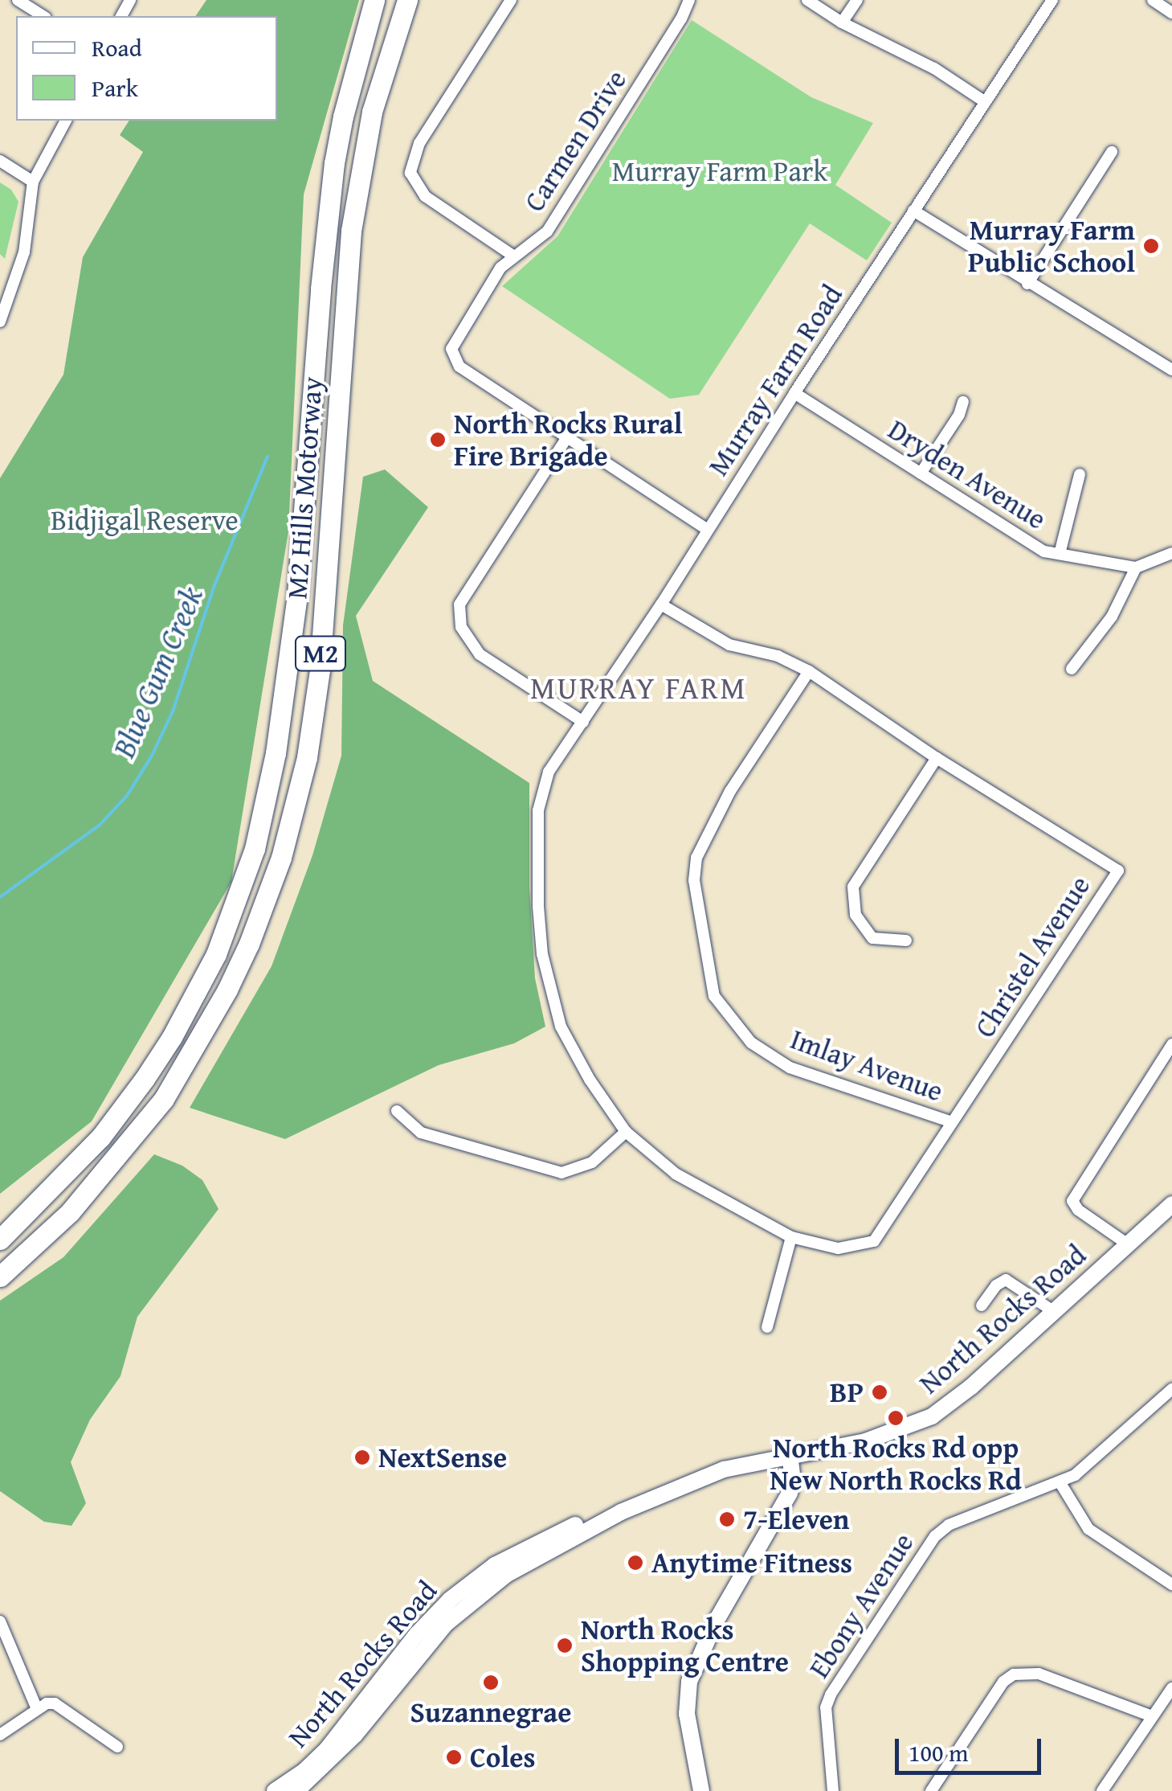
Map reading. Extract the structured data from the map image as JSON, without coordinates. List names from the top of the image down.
{
  "streets": {
    "highway": ["M2 Hills Motorway", "M2"],
    "main road": ["North Rocks Road"],
    "street": [
      "Carmen Drive",
      "Murray Farm Road",
      "Dryden Avenue",
      "Christel Avenue",
      "Imlay Avenue",
      "Ebony Avenue"
    ]
  },
  "crossings": [
    ["Murray Farm Road", "Dryden Avenue"],
    ["Murray Farm Road", "Christel Avenue"],
    ["Christel Avenue", "Imlay Avenue"]
  ],
  "districts": ["MURRAY FARM"],
  "water": ["Blue Gum Creek"],
  "parks": ["Murray Farm Park", "Bidjigal Reserve"],
  "places": [
    "Murray Farm Public School",
    "North Rocks Rural Fire Brigade",
    "BP",
    "North Rocks Rd opp New North Rocks Rd",
    "NextSense",
    "7-Eleven",
    "Anytime Fitness",
    "North Rocks Shopping Centre",
    "Suzannegrae",
    "Coles"
  ],
  "legend": ["Road", "Park"],
  "scale_bar": "100 m"
}
